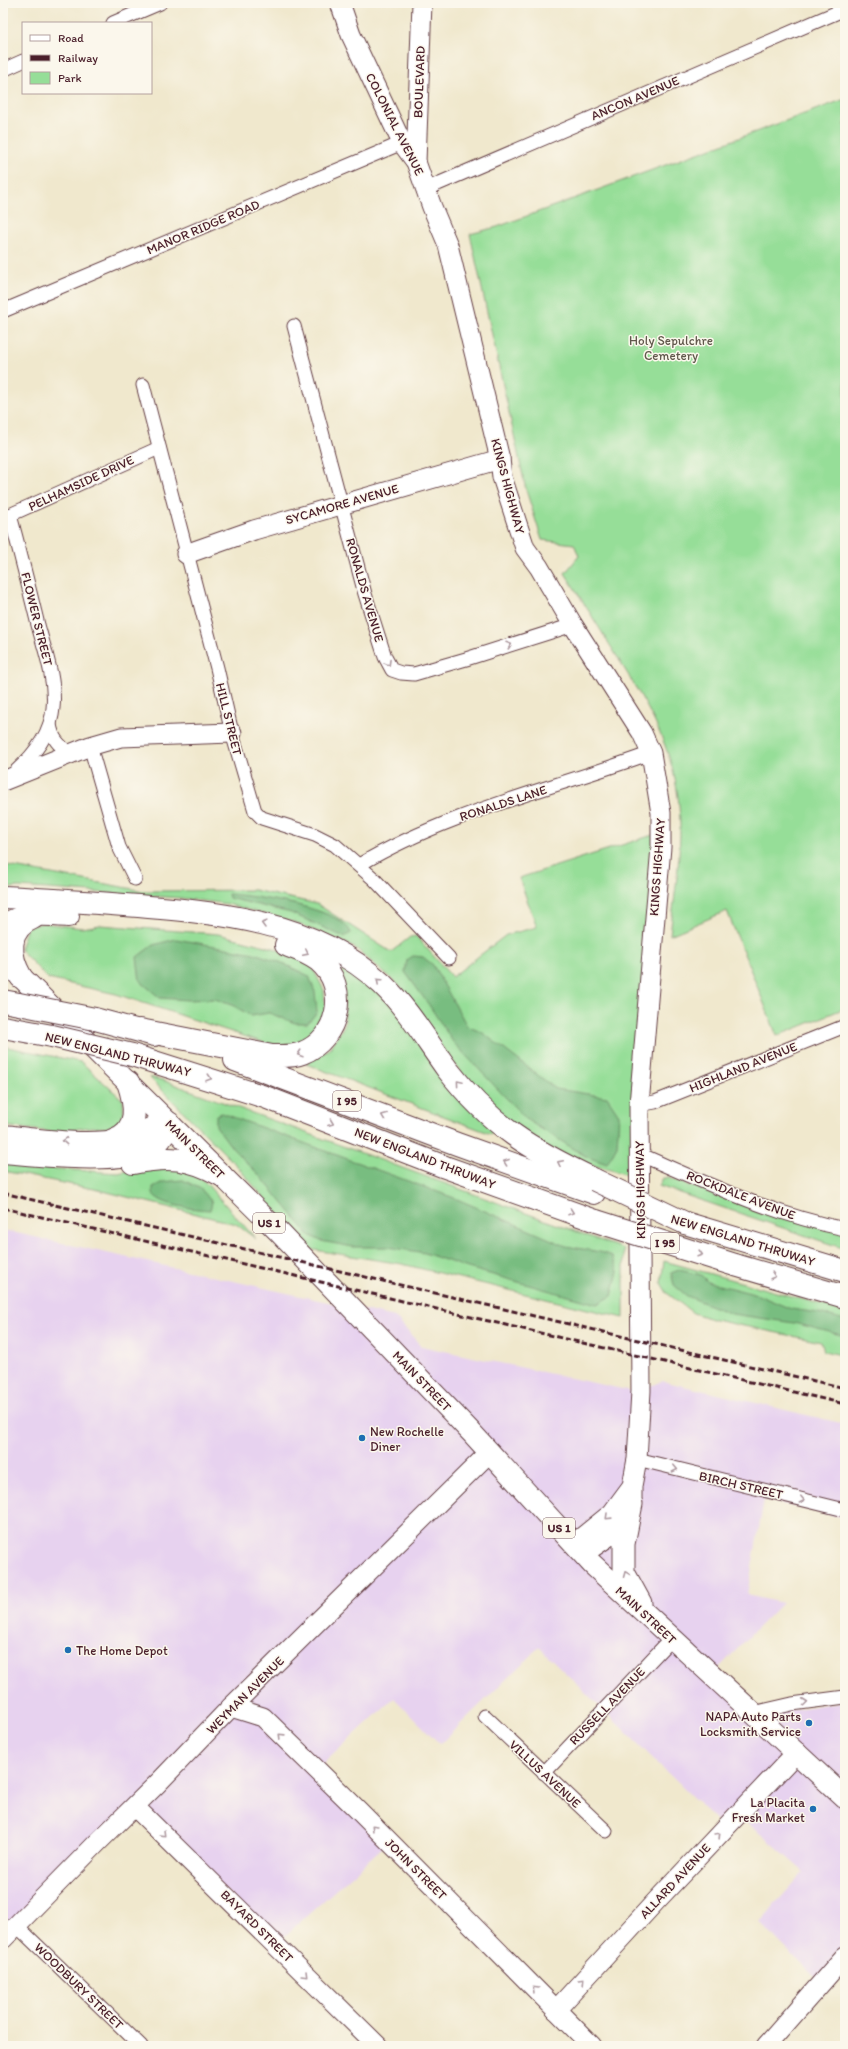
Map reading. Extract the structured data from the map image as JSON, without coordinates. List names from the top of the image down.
{
  "streets": {
    "highway": ["NEW ENGLAND THRUWAY", "I 95"],
    "main road": ["MAIN STREET", "US 1"],
    "street": [
      "BOULEVARD",
      "ANCON AVENUE",
      "COLONIAL AVENUE",
      "MANOR RIDGE ROAD",
      "PELHAMSIDE DRIVE",
      "KINGS HIGHWAY",
      "SYCAMORE AVENUE",
      "RONALDS AVENUE",
      "FLOWER STREET",
      "HILL STREET",
      "RONALDS LANE",
      "HIGHLAND AVENUE",
      "ROCKDALE AVENUE",
      "BIRCH STREET",
      "WEYMAN AVENUE",
      "RUSSELL AVENUE",
      "VILLUS AVENUE",
      "JOHN STREET",
      "ALLARD AVENUE",
      "BAYARD STREET",
      "WOODBURY STREET"
    ]
  },
  "crossings": [
    ["BOULEVARD", "COLONIAL AVENUE"],
    ["ANCON AVENUE", "COLONIAL AVENUE"],
    ["COLONIAL AVENUE", "MANOR RIDGE ROAD"],
    ["COLONIAL AVENUE", "KINGS HIGHWAY"],
    ["PELHAMSIDE DRIVE", "FLOWER STREET"],
    ["PELHAMSIDE DRIVE", "HILL STREET"],
    ["KINGS HIGHWAY", "SYCAMORE AVENUE"],
    ["KINGS HIGHWAY", "RONALDS AVENUE"],
    ["KINGS HIGHWAY", "RONALDS LANE"],
    ["KINGS HIGHWAY", "HIGHLAND AVENUE"],
    ["KINGS HIGHWAY", "MAIN STREET"],
    ["KINGS HIGHWAY", "ROCKDALE AVENUE"],
    ["KINGS HIGHWAY", "BIRCH STREET"],
    ["SYCAMORE AVENUE", "RONALDS AVENUE"],
    ["SYCAMORE AVENUE", "HILL STREET"],
    ["HILL STREET", "RONALDS LANE"],
    ["MAIN STREET", "WEYMAN AVENUE"],
    ["MAIN STREET", "RUSSELL AVENUE"],
    ["MAIN STREET", "ALLARD AVENUE"],
    ["WEYMAN AVENUE", "JOHN STREET"],
    ["WEYMAN AVENUE", "BAYARD STREET"],
    ["WEYMAN AVENUE", "WOODBURY STREET"],
    ["RUSSELL AVENUE", "VILLUS AVENUE"],
    ["JOHN STREET", "ALLARD AVENUE"]
  ],
  "one_way": [
    "BIRCH STREET",
    "JOHN STREET",
    "ALLARD AVENUE",
    "BAYARD STREET"
  ],
  "parks": ["Holy Sepulchre Cemetery"],
  "places": [
    "New Rochelle Diner",
    "The Home Depot",
    "NAPA Auto Parts Locksmith Service",
    "La Placita Fresh Market"
  ],
  "legend": ["Road", "Railway", "Park"]
}
